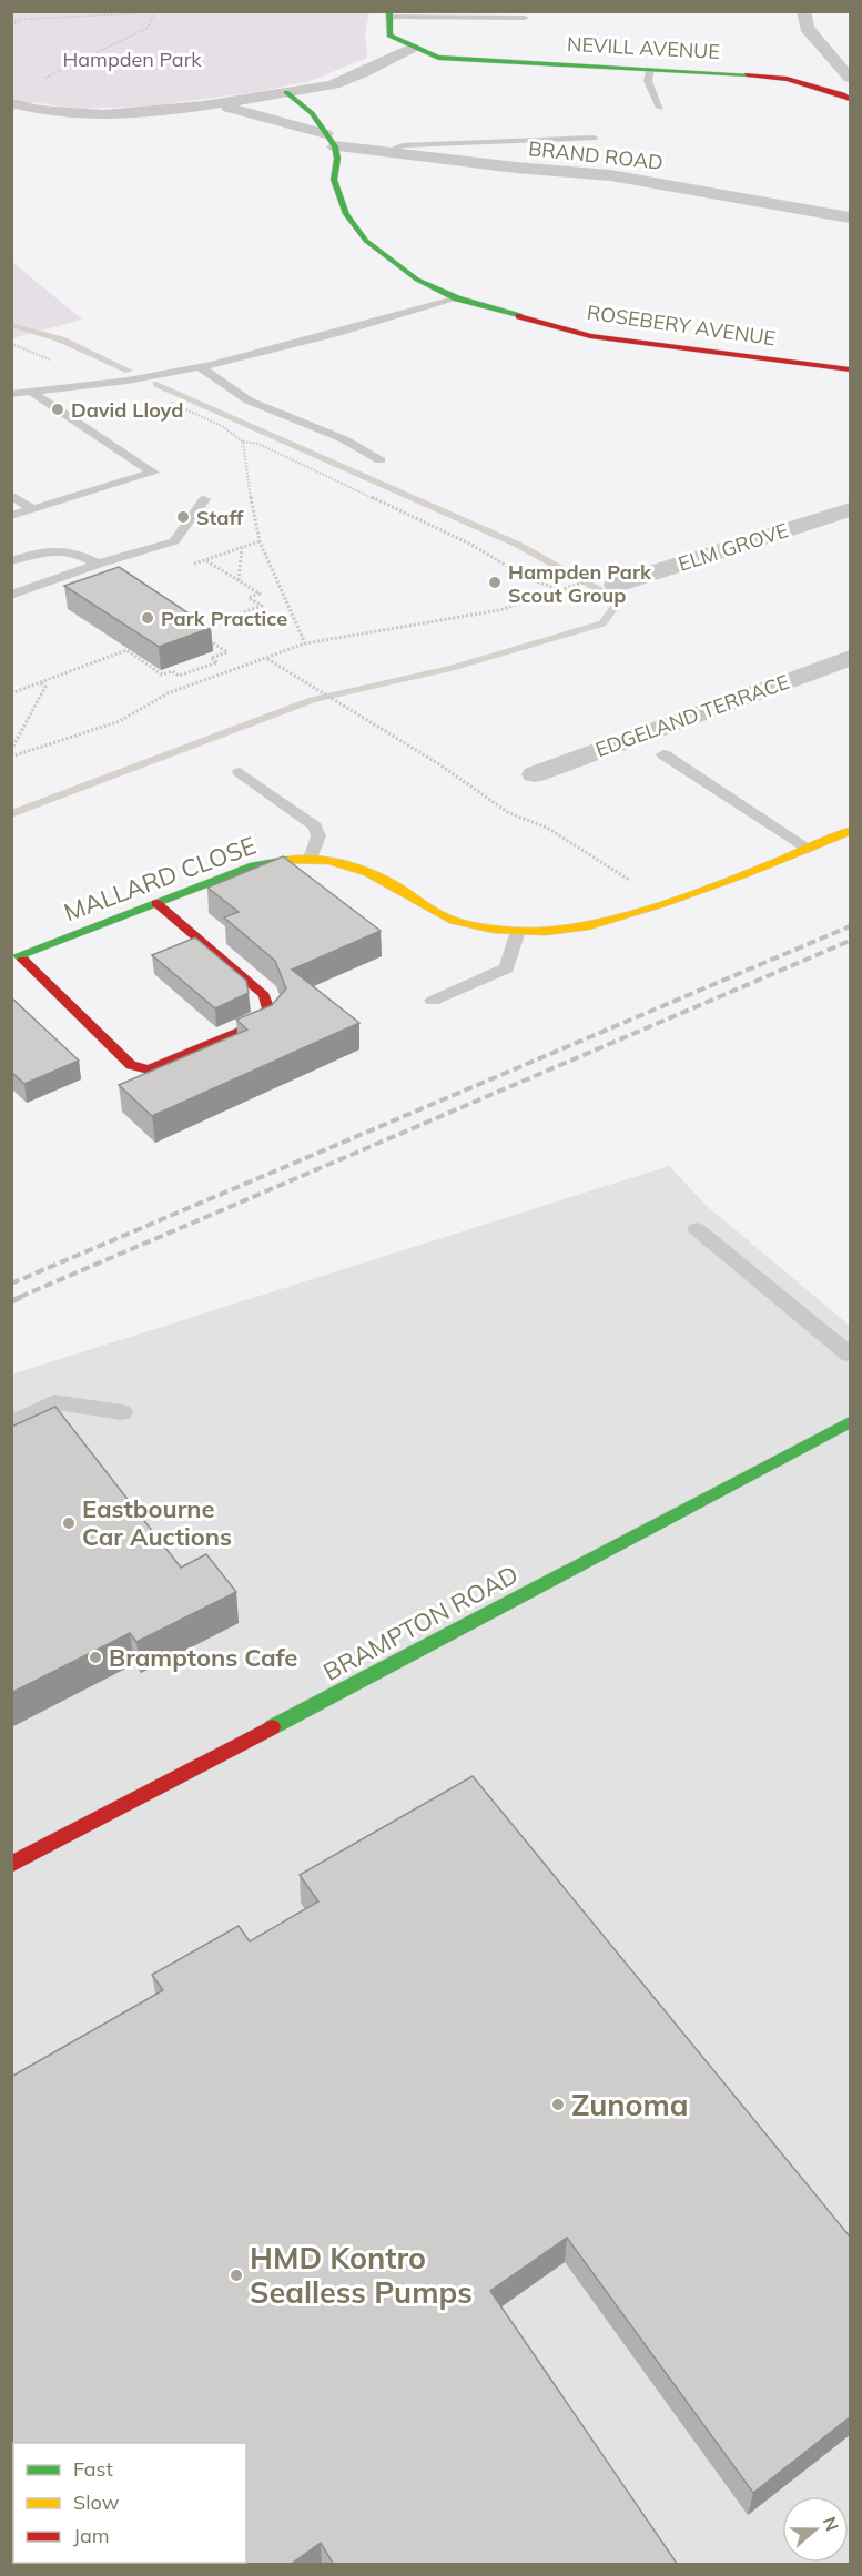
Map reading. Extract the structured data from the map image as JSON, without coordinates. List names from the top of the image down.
{
  "streets": {
    "street": [
      "NEVILL AVENUE",
      "BRAND ROAD",
      "ROSEBERY AVENUE",
      "ELM GROVE",
      "EDGELAND TERRACE",
      "MALLARD CLOSE",
      "BRAMPTON ROAD"
    ]
  },
  "crossings": [
    ["BRAND ROAD", "ROSEBERY AVENUE"]
  ],
  "parks": ["Hampden Park"],
  "places": [
    "David Lloyd",
    "Staff",
    "Hampden Park Scout Group",
    "Park Practice",
    "Eastbourne Car Auctions",
    "Bramptons Cafe",
    "Zunoma",
    "HMD Kontro Sealless Pumps"
  ],
  "legend": ["Fast", "Slow", "Jam"],
  "north": "right"
}
